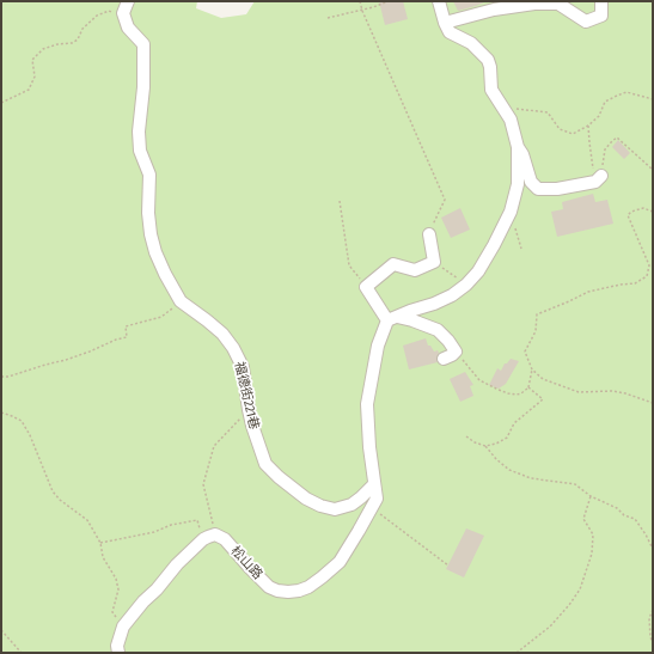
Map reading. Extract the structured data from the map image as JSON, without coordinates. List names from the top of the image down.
{
  "streets": {
    "street": ["福德街221巷", "松山路"]
  },
  "crossings": [
    ["福德街221巷", "松山路"]
  ]
}
